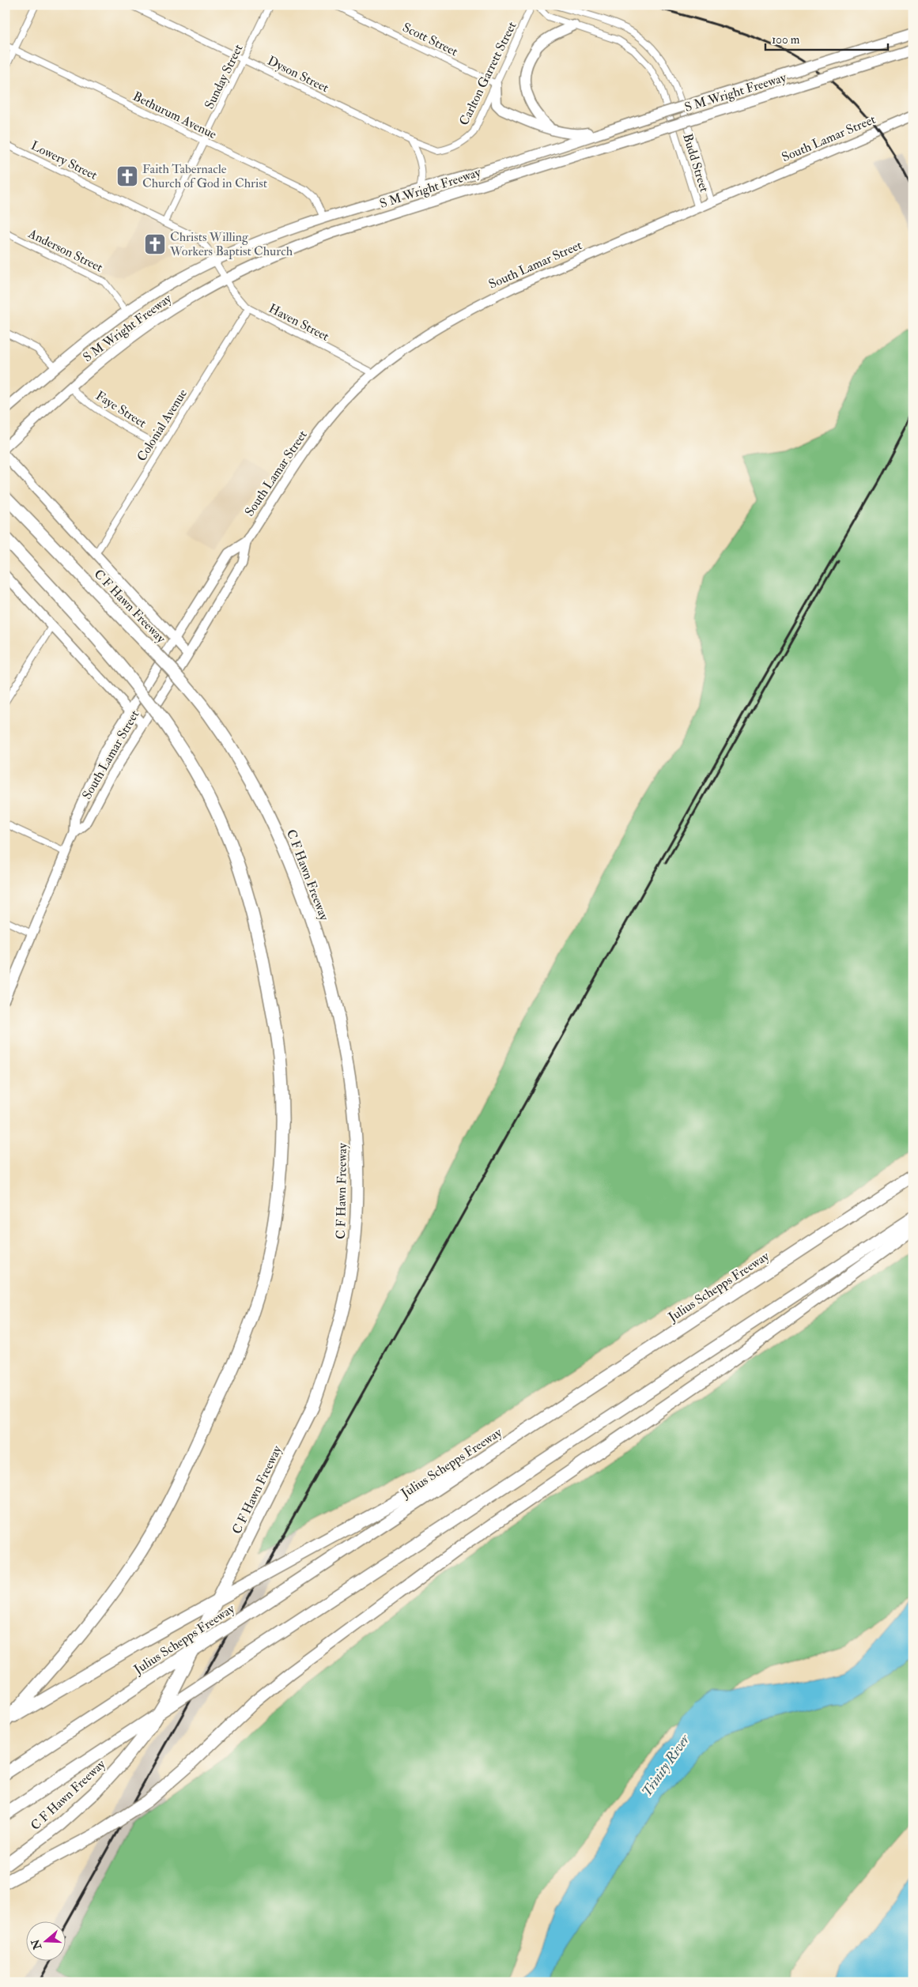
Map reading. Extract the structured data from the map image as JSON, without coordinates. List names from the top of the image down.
{
  "streets": {
    "highway": ["C F Hawn Freeway", "Julius Schepps Freeway"],
    "main road": ["S M Wright Freeway", "South Lamar Street"],
    "street": [
      "Scott Street",
      "Carlton Garrett Street",
      "Dyson Street",
      "Sunday Street",
      "Bethurum Avenue",
      "Lowery Street",
      "Budd Street",
      "Anderson Street",
      "Haven Street",
      "Faye Street",
      "Colonial Avenue"
    ]
  },
  "crossings": [
    ["Scott Street", "Carlton Garrett Street"],
    ["Carlton Garrett Street", "Dyson Street"],
    ["Dyson Street", "Sunday Street"],
    ["Sunday Street", "Bethurum Avenue"],
    ["Sunday Street", "Lowery Street"],
    ["S M Wright Freeway", "Bethurum Avenue"],
    ["S M Wright Freeway", "Lowery Street"],
    ["S M Wright Freeway", "Anderson Street"],
    ["S M Wright Freeway", "Haven Street"],
    ["S M Wright Freeway", "Faye Street"],
    ["South Lamar Street", "Budd Street"],
    ["South Lamar Street", "Haven Street"],
    ["South Lamar Street", "C F Hawn Freeway"],
    ["Lowery Street", "Haven Street"],
    ["Haven Street", "Colonial Avenue"],
    ["Faye Street", "Colonial Avenue"],
    ["Colonial Avenue", "C F Hawn Freeway"]
  ],
  "water": ["Trinity River"],
  "places": {
    "church": ["Faith Tabernacle Church of God in Christ", "Christs Willing Workers Baptist Church"]
  },
  "scale_bar": "100 m",
  "north": "left"
}
